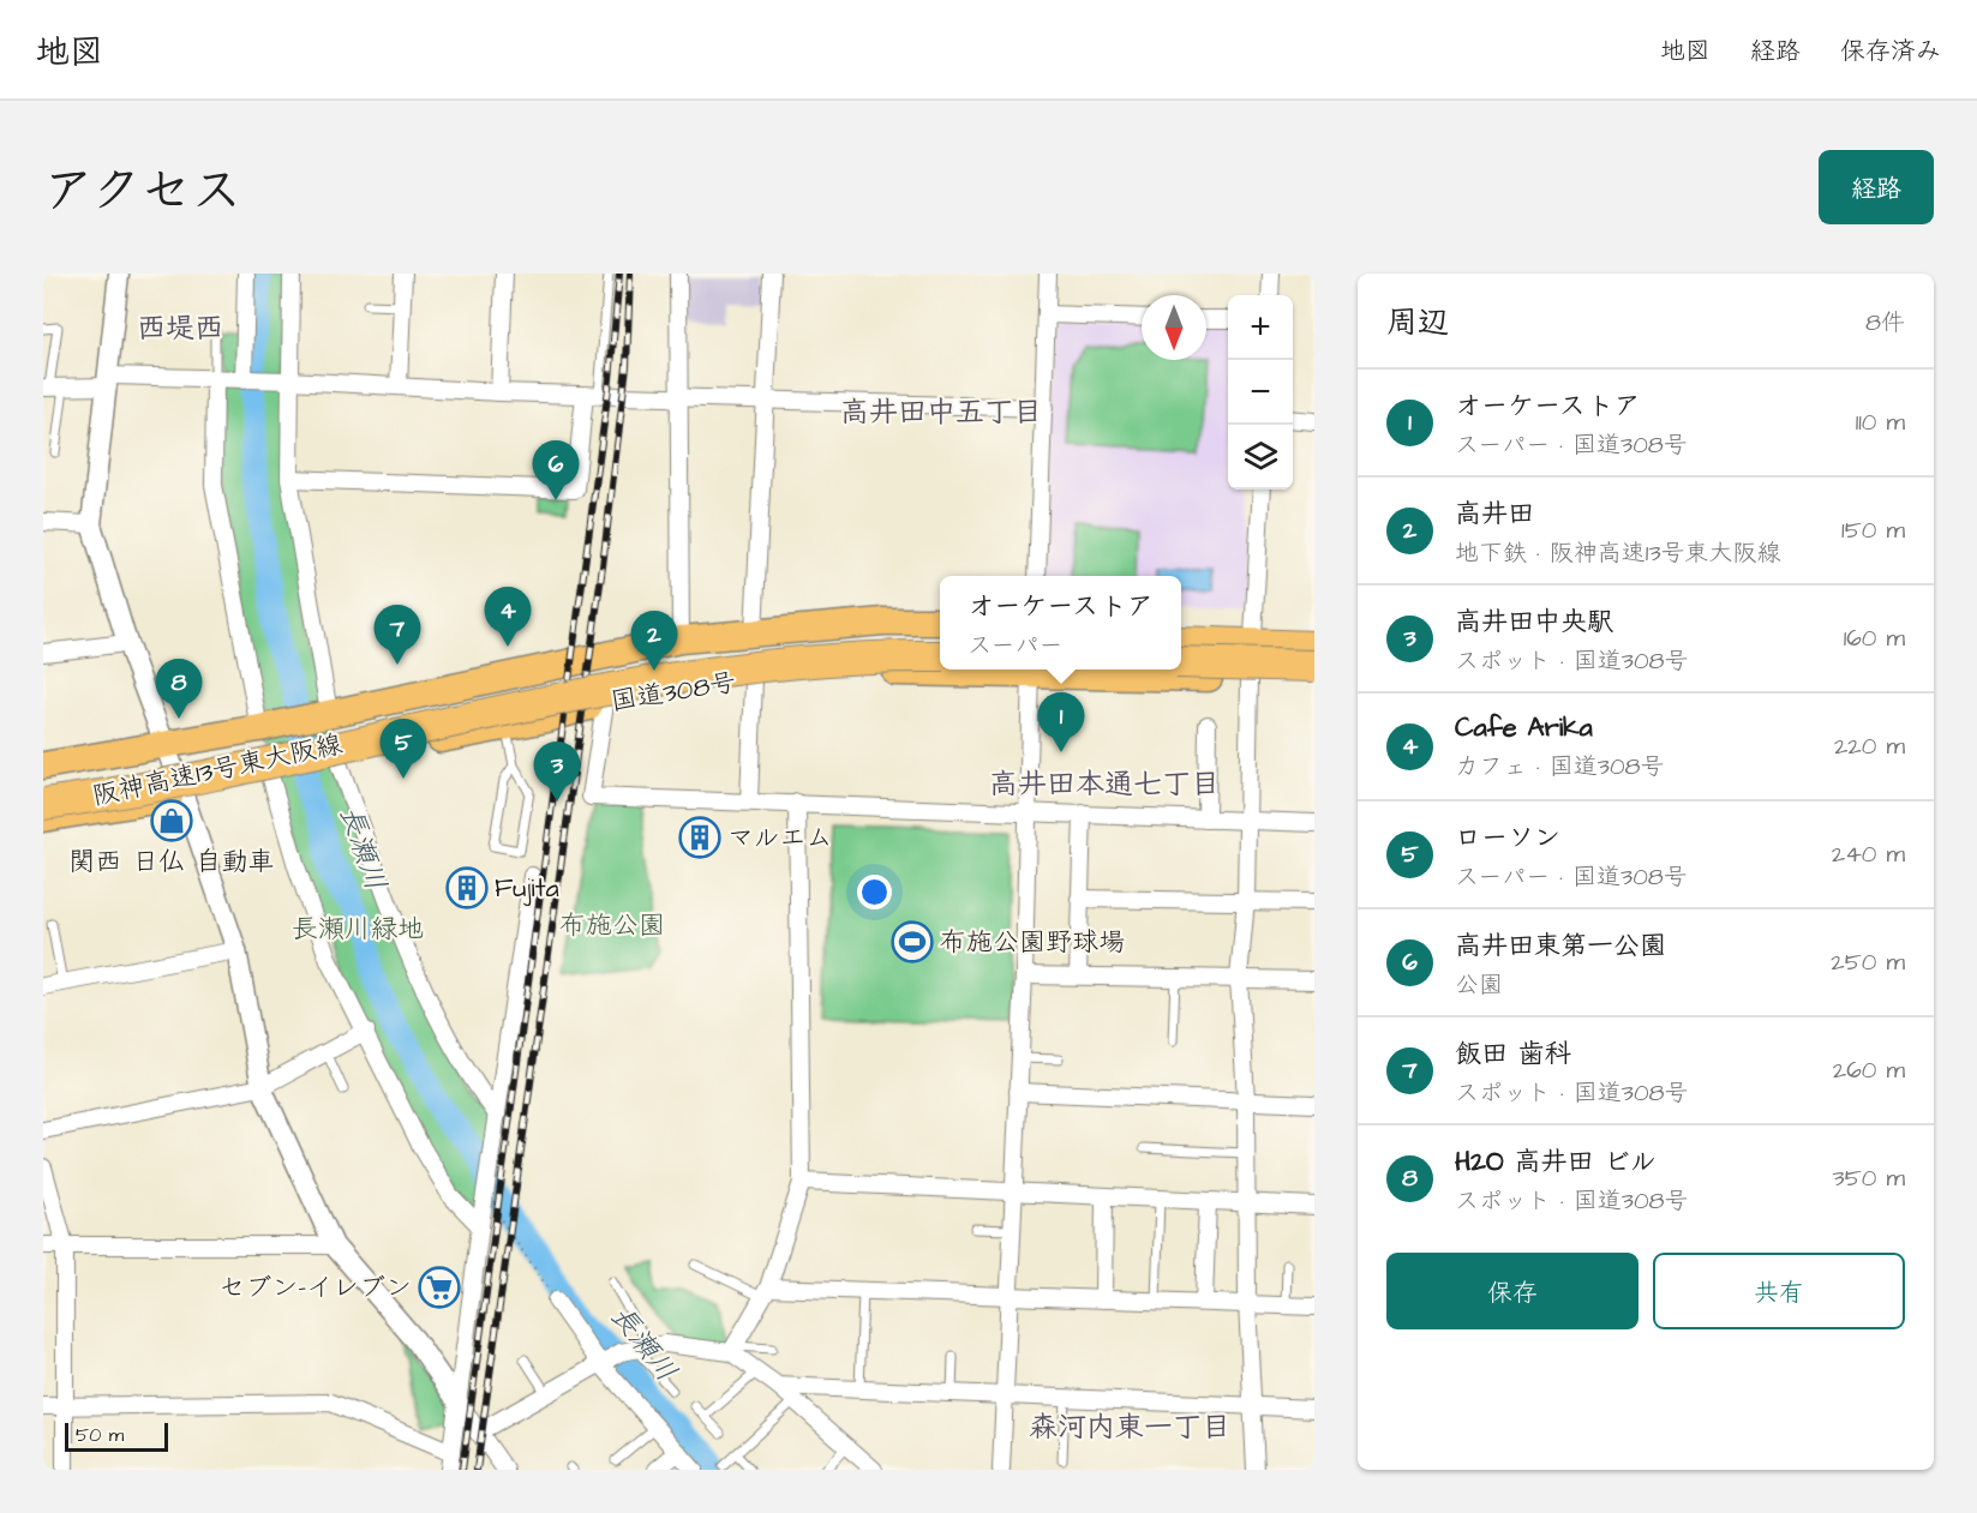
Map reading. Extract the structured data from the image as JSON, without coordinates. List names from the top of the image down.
{
  "streets": {
    "highway": ["国道308号", "阪神高速13号東大阪線"]
  },
  "districts": [
    "西堤西",
    "高井田中五丁目",
    "高井田本通七丁目",
    "森河内東一丁目"
  ],
  "water": ["長瀬川"],
  "parks": ["布施公園", "長瀬川緑地"],
  "places": {
    "shop": ["関西 日仏 自動車"],
    "building": ["マルエム", "Fujita"],
    "sports": ["布施公園野球場"],
    "supermarket": ["セブン-イレブン"]
  },
  "scale_bar": "50 m",
  "north": "bottom",
  "page": {
    "header": "地図",
    "nav": ["地図", "経路", "保存済み"],
    "title": "アクセス",
    "buttons": [
      "経路",
      ["保存", "共有"]
    ],
    "heading": ["周辺", "8件"],
    "map_buttons": ["+", "−"],
    "list": [
      {
        "mark": "1",
        "name": "オーケーストア",
        "note": "スーパー · 国道308号",
        "value": "110 m"
      },
      {
        "mark": "2",
        "name": "高井田",
        "note": "地下鉄 · 阪神高速13号東大阪線",
        "value": "150 m"
      },
      {
        "mark": "3",
        "name": "高井田中央駅",
        "note": "スポット · 国道308号",
        "value": "160 m"
      },
      {
        "mark": "4",
        "name": "Cafe Arika",
        "note": "カフェ · 国道308号",
        "value": "220 m"
      },
      {
        "mark": "5",
        "name": "ローソン",
        "note": "スーパー · 国道308号",
        "value": "240 m"
      },
      {
        "mark": "6",
        "name": "高井田東第一公園",
        "note": "公園",
        "value": "250 m"
      },
      {
        "mark": "7",
        "name": "飯田 歯科",
        "note": "スポット · 国道308号",
        "value": "260 m"
      },
      {
        "mark": "8",
        "name": "H2O 高井田 ビル",
        "note": "スポット · 国道308号",
        "value": "350 m"
      }
    ],
    "pins": [
      "6",
      "4",
      "7",
      "2",
      "8",
      "1",
      "5",
      "3"
    ],
    "popup": ["オーケーストア", "スーパー"],
    "scale": "50 m"
  }
}
